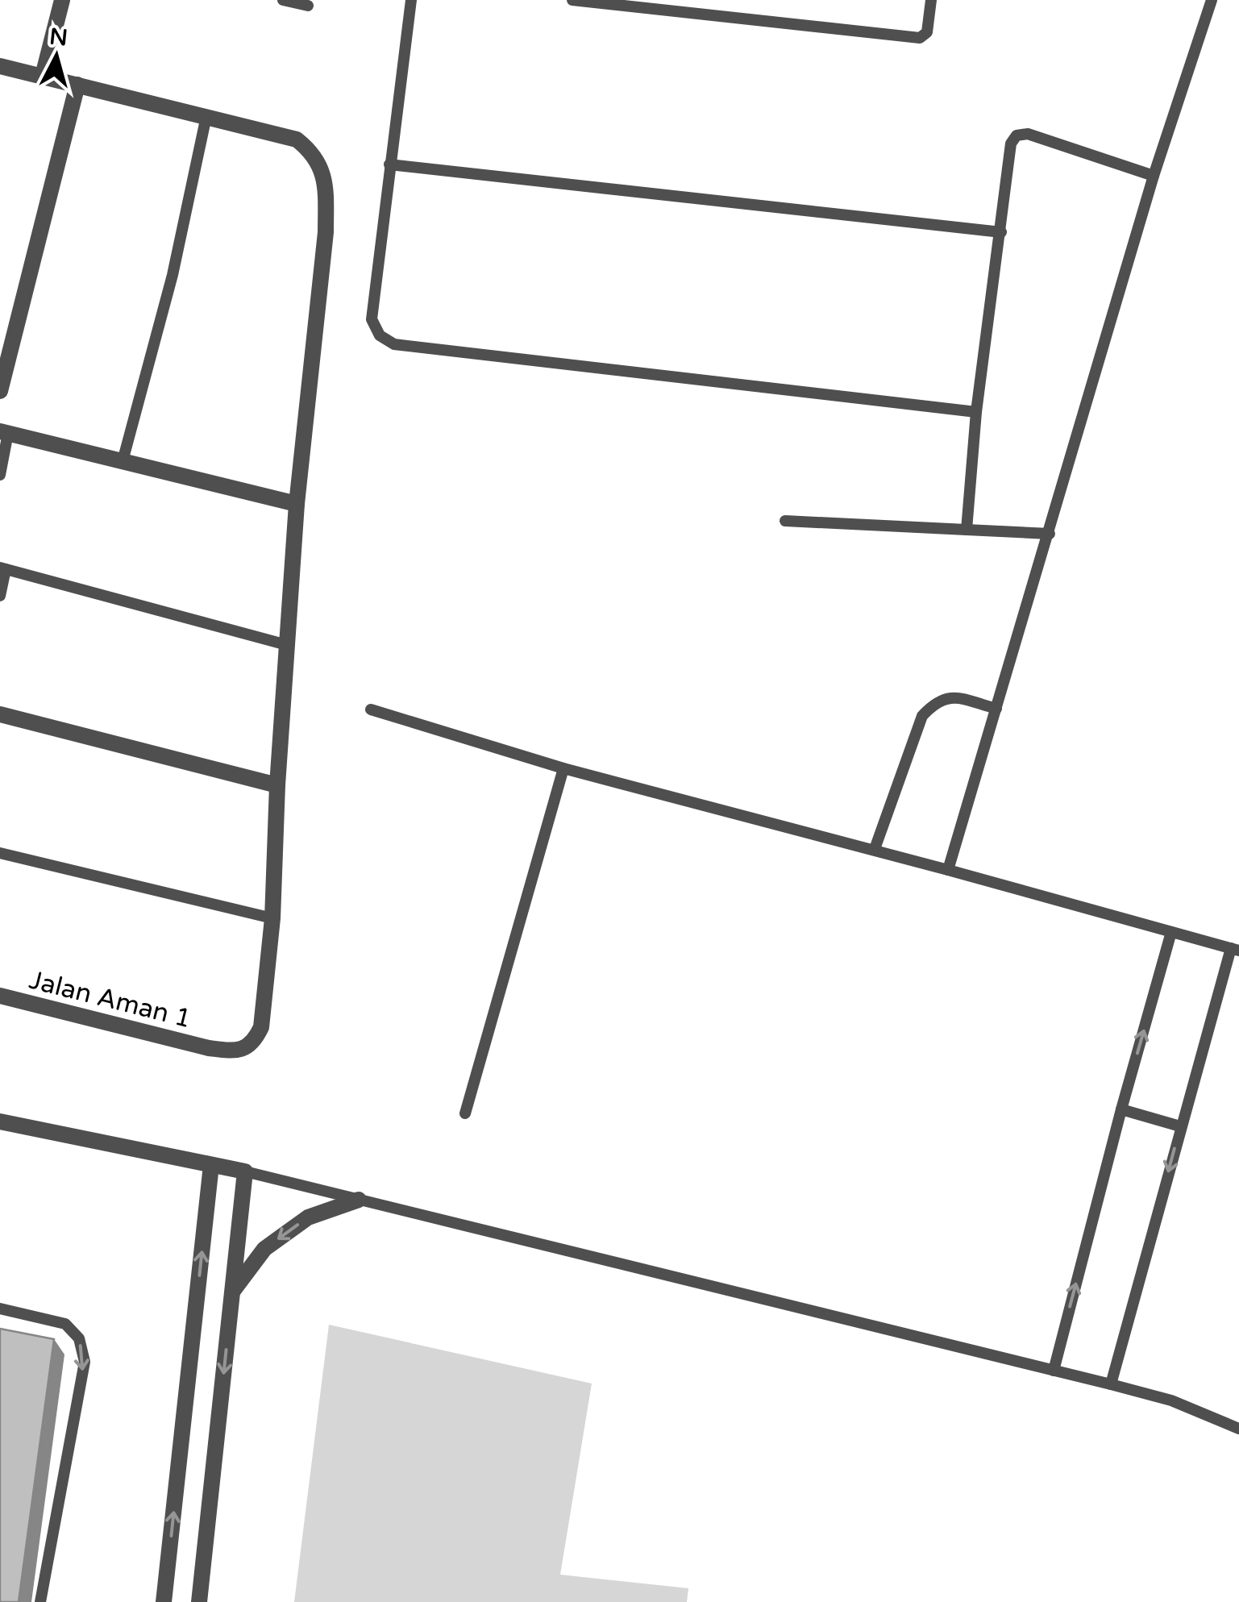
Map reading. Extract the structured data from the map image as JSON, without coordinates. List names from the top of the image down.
{
  "streets": {
    "street": ["Jalan Aman 1"]
  },
  "north": "top"
}
